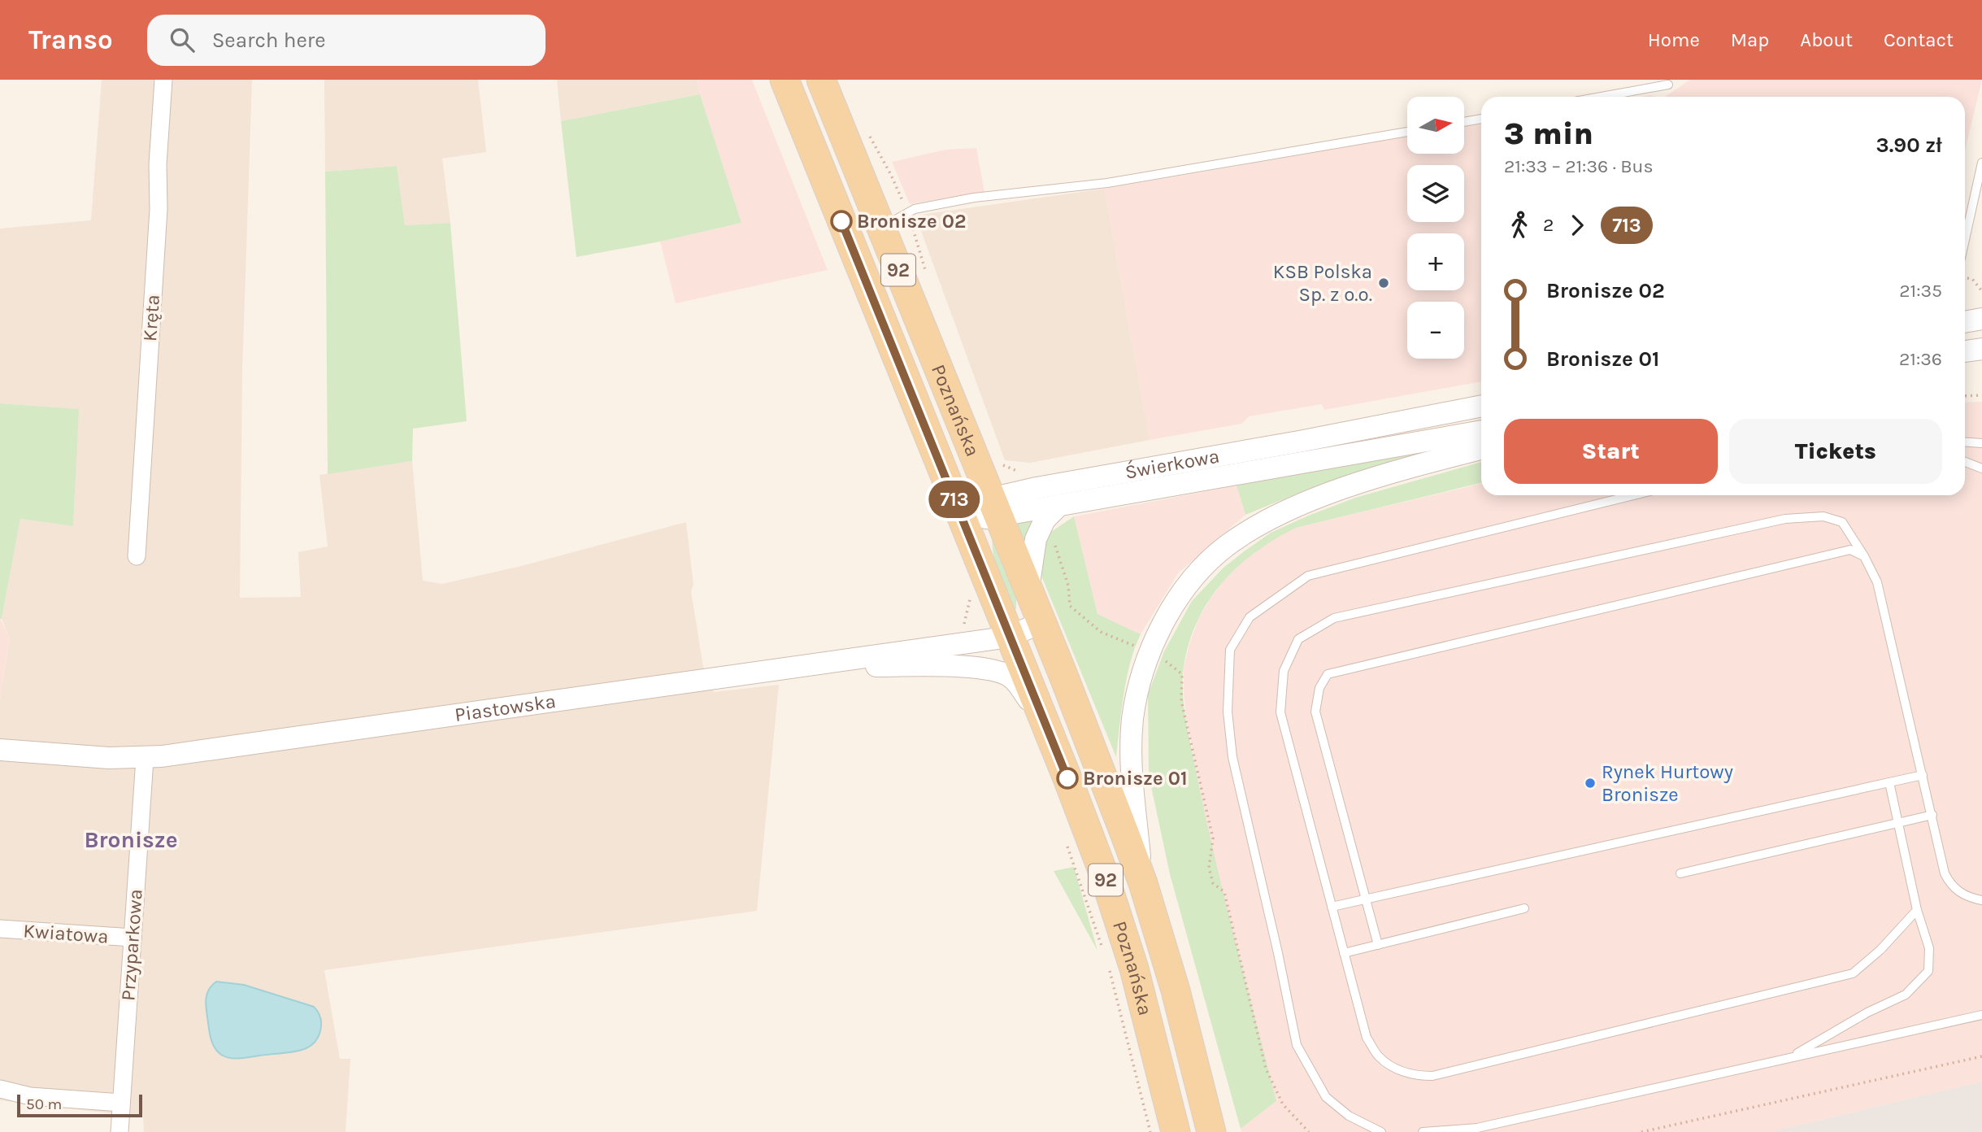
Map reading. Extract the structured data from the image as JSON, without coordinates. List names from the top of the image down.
{
  "streets": {
    "main road": ["92", "Poznańska"],
    "street": [
      "Kręta",
      "Świerkowa",
      "Piastowska",
      "Kwiatowa",
      "Przyparkowa"
    ]
  },
  "crossings": [
    ["Poznańska", "Świerkowa"],
    ["Poznańska", "Piastowska"],
    ["Piastowska", "Przyparkowa"],
    ["Kwiatowa", "Przyparkowa"]
  ],
  "districts": ["Bronisze"],
  "places": [
    "Bronisze 02",
    "KSB Polska Sp. z o.o.",
    "Bronisze 01",
    "Rynek Hurtowy Bronisze"
  ],
  "lines": ["bus line 713"],
  "scale_bar": "50 m",
  "north": "right",
  "page": {
    "header": "Transo",
    "search": "Search here",
    "nav": [
      "Home",
      "Map",
      "About",
      "Contact"
    ],
    "on_map": "713",
    "map_buttons": ["+", "−"],
    "heading": ["3 min", "21:33 – 21:36 · Bus", "3.90 zł"],
    "legs": ["2", "713"],
    "list": [
      {
        "name": "Bronisze 02",
        "value": "21:35"
      },
      {
        "name": "Bronisze 01",
        "value": "21:36"
      }
    ],
    "buttons": ["Start", "Tickets"],
    "scale": "50 m"
  }
}
